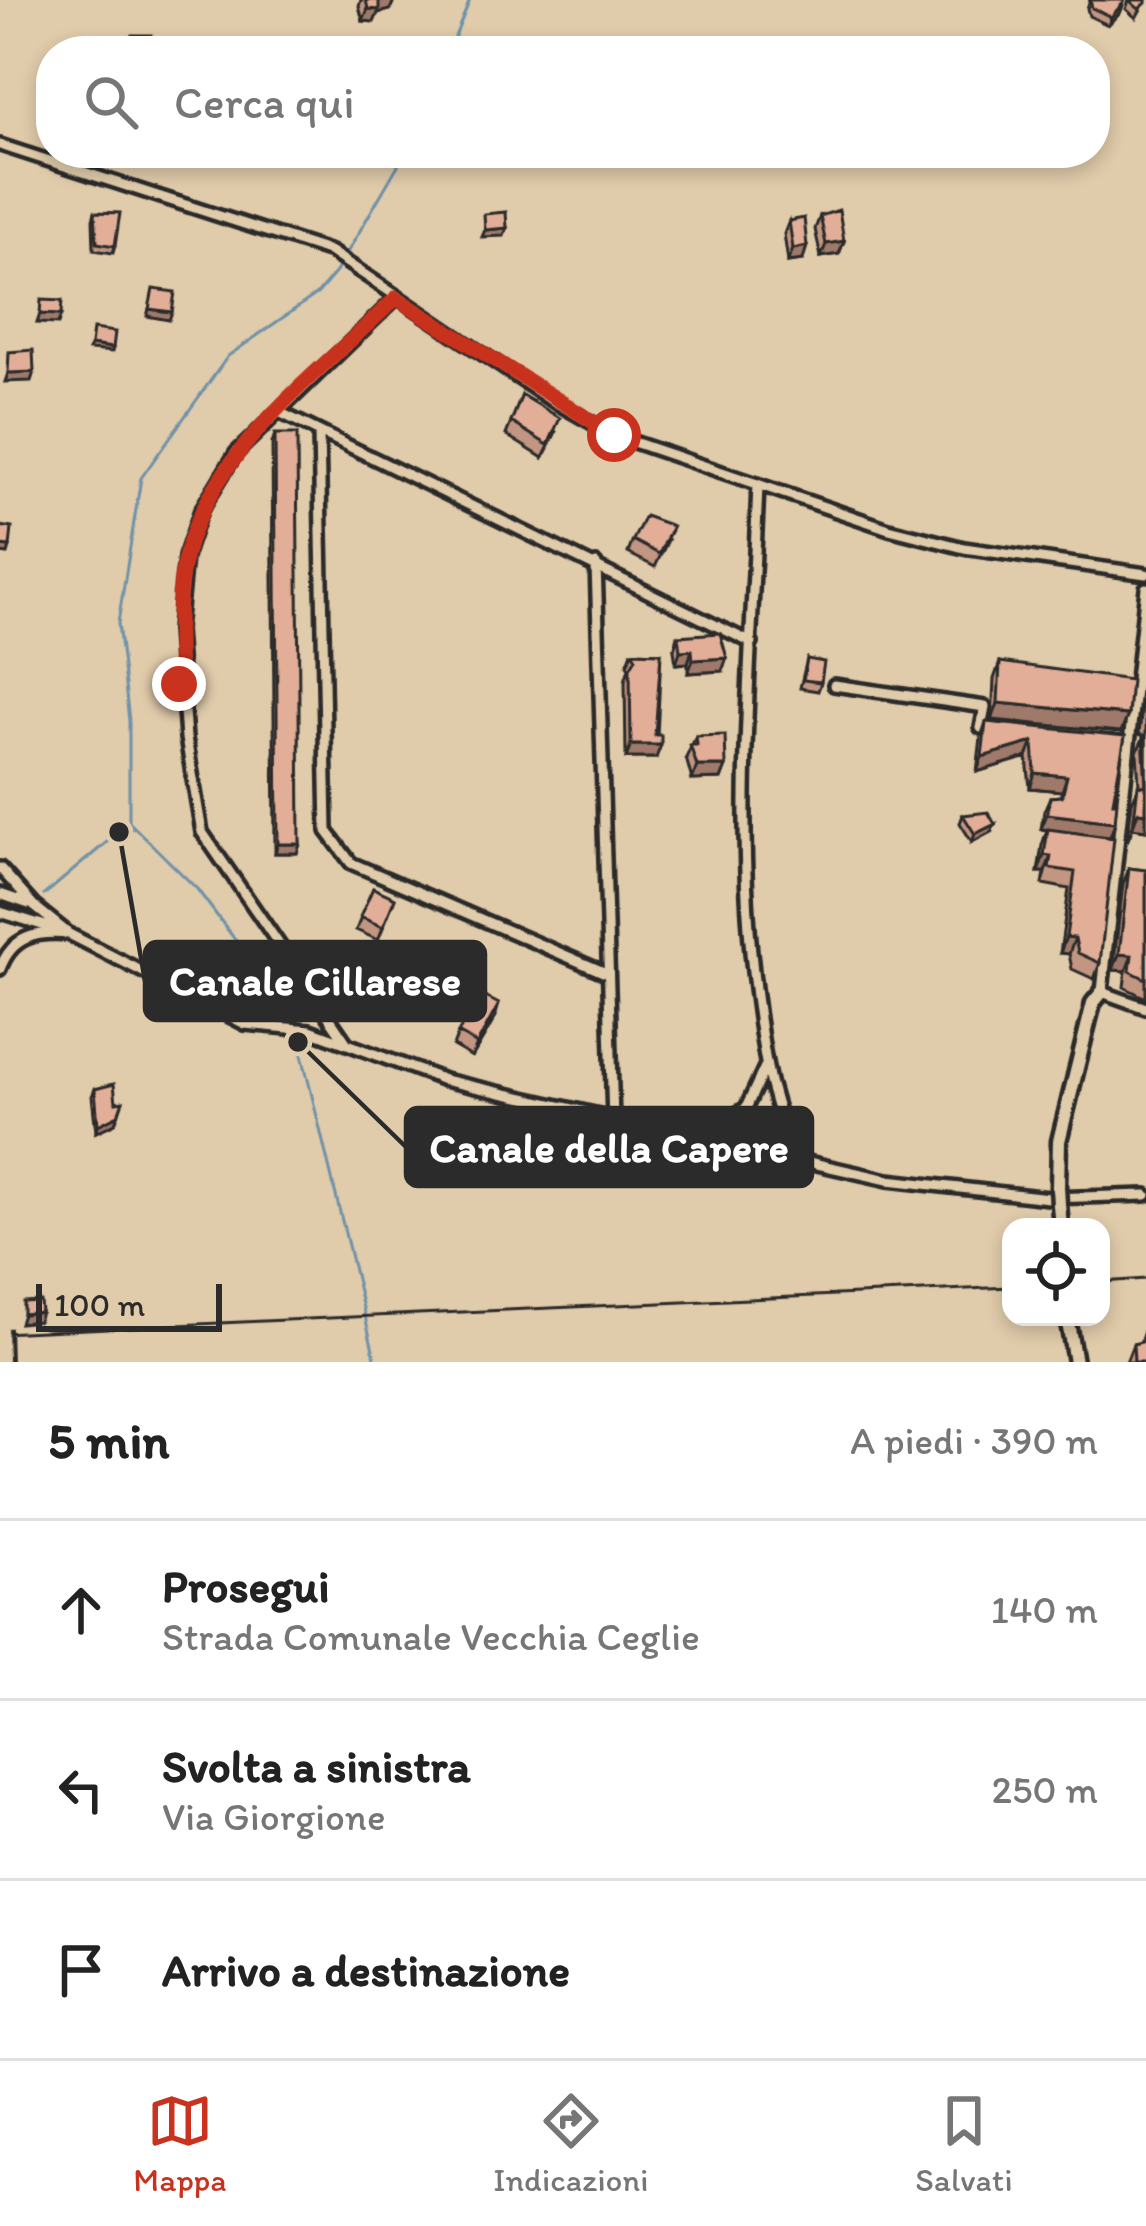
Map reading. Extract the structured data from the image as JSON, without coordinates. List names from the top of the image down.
{
  "places": ["Canale Cillarese", "Canale della Capere"],
  "scale_bar": "100 m",
  "page": {
    "search": "Cerca qui",
    "scale": "100 m",
    "heading": ["5 min", "A piedi · 390 m"],
    "list": [
      ["Prosegui", "Strada Comunale Vecchia Ceglie", "140 m"],
      ["Svolta a sinistra", "Via Giorgione", "250 m"],
      "Arrivo a destinazione"
    ],
    "nav": ["Mappa", "Indicazioni", "Salvati"]
  }
}
